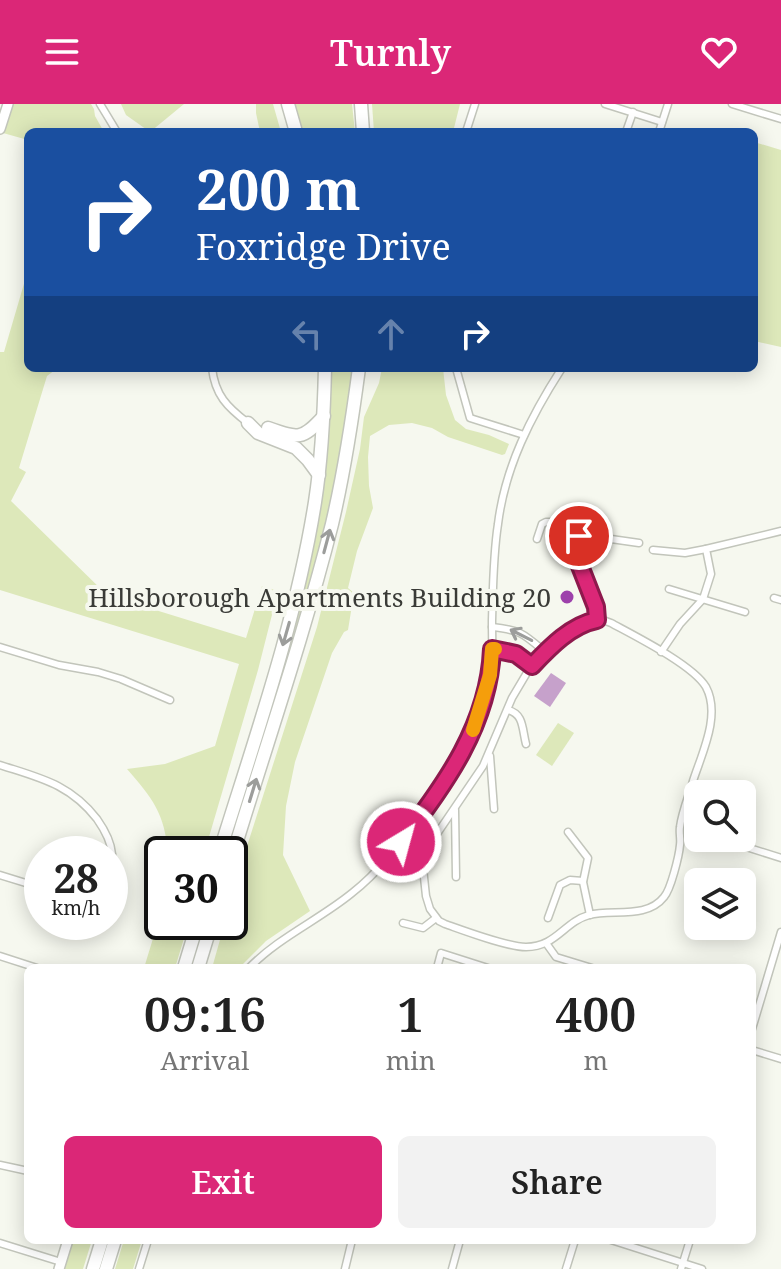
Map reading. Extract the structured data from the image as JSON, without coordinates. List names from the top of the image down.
{
  "places": ["Hillsborough Apartments Building 20"],
  "page": {
    "header": "Turnly",
    "turn": ["200 m", "Foxridge Drive"],
    "speed": "28 km/h",
    "limit": "30",
    "eta": [
      "09:16",
      "Arrival",
      "1",
      "min",
      "400",
      "m"
    ],
    "buttons": ["Exit", "Share"]
  }
}
